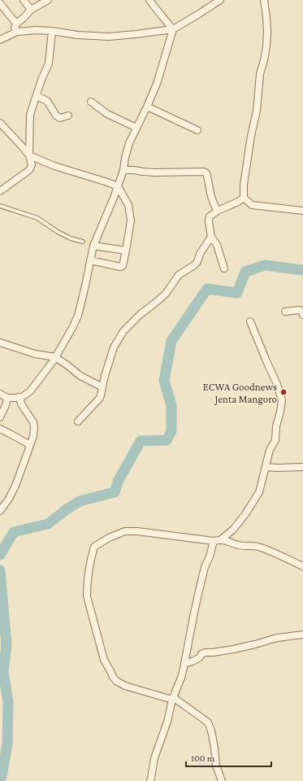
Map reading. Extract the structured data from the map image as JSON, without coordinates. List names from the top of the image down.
{
  "places": ["ECWA Goodnews Jenta Mangoro"],
  "scale_bar": "100 m"
}
